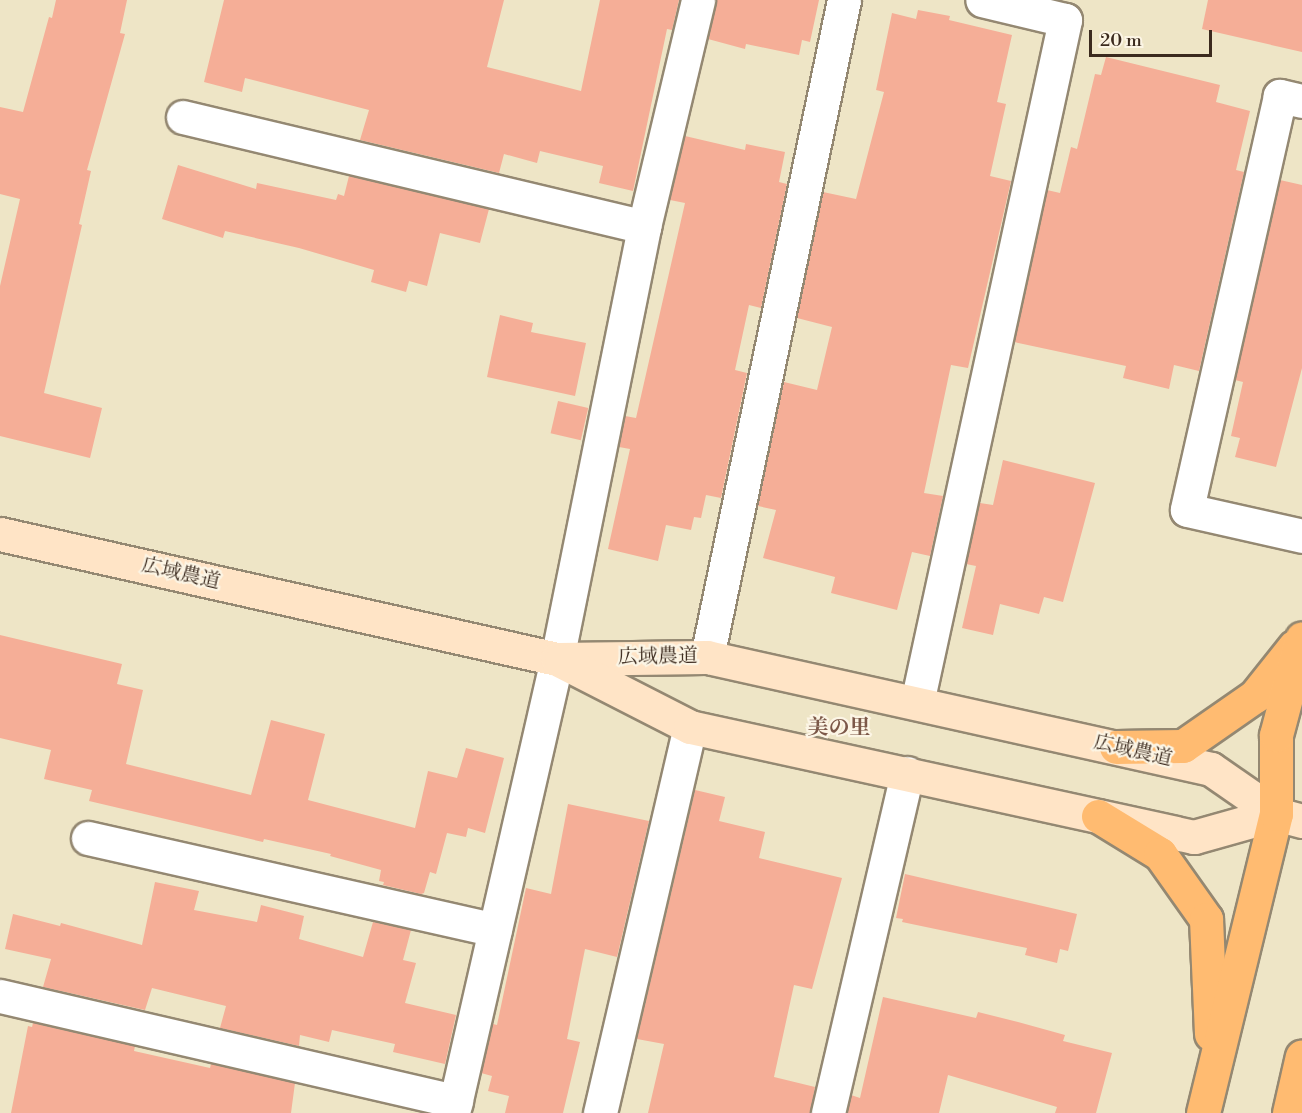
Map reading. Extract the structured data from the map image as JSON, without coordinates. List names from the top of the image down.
{
  "streets": {
    "street": ["広域農道"]
  },
  "districts": ["美の里"],
  "scale_bar": "20 m"
}
